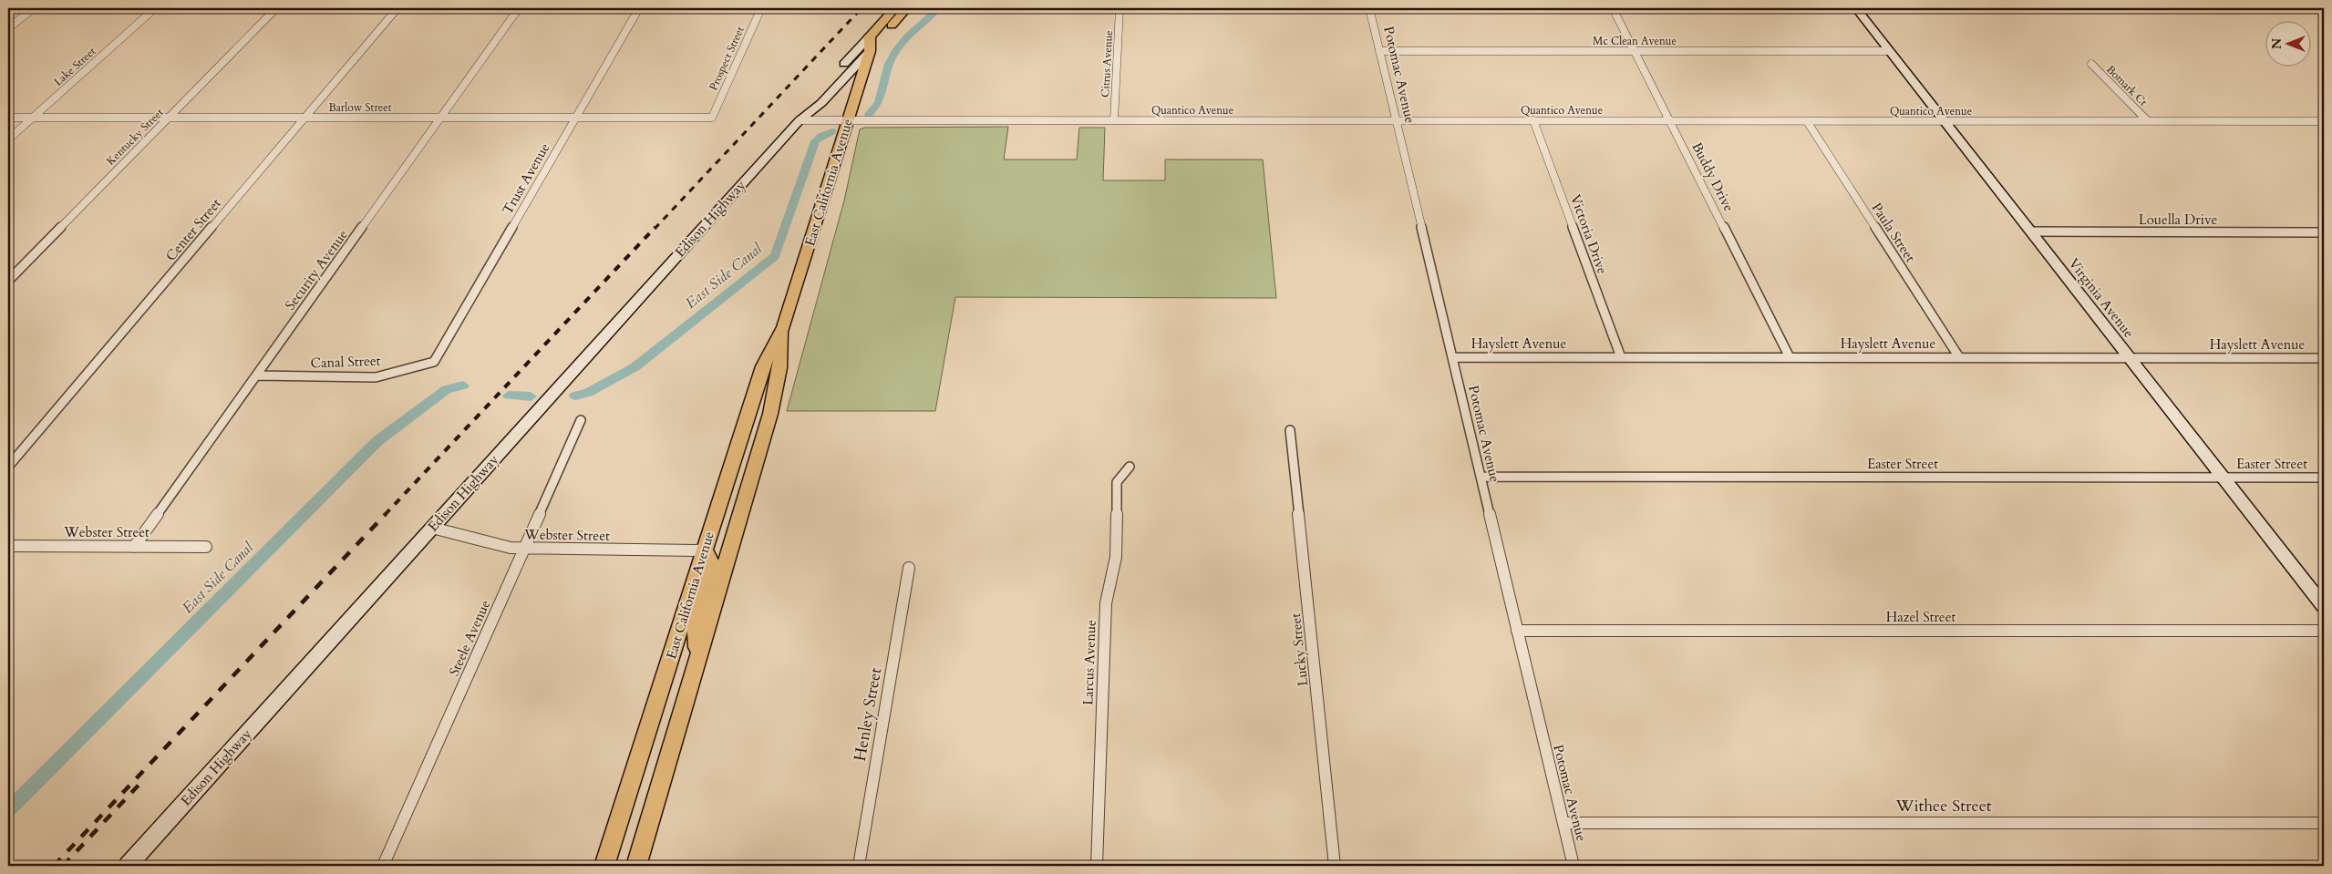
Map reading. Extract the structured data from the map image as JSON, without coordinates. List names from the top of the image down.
{
  "streets": {
    "main road": ["East California Avenue", "Edison Highway", "Virginia Avenue"],
    "street": [
      "Mc Clean Avenue",
      "Prospect Street",
      "Citrus Avenue",
      "Lake Street",
      "Potomac Avenue",
      "Bomark Ct",
      "Barlow Street",
      "Quantico Avenue",
      "Kentucky Street",
      "Buddy Drive",
      "Trust Avenue",
      "Louella Drive",
      "Center Street",
      "Paula Street",
      "Victoria Drive",
      "Security Avenue",
      "Hayslett Avenue",
      "Canal Street",
      "Easter Street",
      "Webster Street",
      "Hazel Street",
      "Steele Avenue",
      "Lucky Street",
      "Larcus Avenue",
      "Henley Street",
      "Withee Street"
    ]
  },
  "crossings": [
    ["Mc Clean Avenue", "Potomac Avenue"],
    ["Mc Clean Avenue", "Buddy Drive"],
    ["Mc Clean Avenue", "Virginia Avenue"],
    ["Prospect Street", "Barlow Street"],
    ["Citrus Avenue", "Quantico Avenue"],
    ["Lake Street", "Barlow Street"],
    ["Potomac Avenue", "Quantico Avenue"],
    ["Potomac Avenue", "Hayslett Avenue"],
    ["Potomac Avenue", "Easter Street"],
    ["Potomac Avenue", "Hazel Street"],
    ["Potomac Avenue", "Withee Street"],
    ["Bomark Ct", "Quantico Avenue"],
    ["Barlow Street", "Kentucky Street"],
    ["Barlow Street", "Trust Avenue"],
    ["Barlow Street", "Center Street"],
    ["Barlow Street", "Security Avenue"],
    ["Quantico Avenue", "Buddy Drive"],
    ["Quantico Avenue", "East California Avenue"],
    ["Quantico Avenue", "Edison Highway"],
    ["Quantico Avenue", "Paula Street"],
    ["Quantico Avenue", "Victoria Drive"],
    ["Quantico Avenue", "Virginia Avenue"],
    ["Buddy Drive", "Hayslett Avenue"],
    ["Trust Avenue", "Canal Street"],
    ["East California Avenue", "Edison Highway"],
    ["East California Avenue", "Webster Street"],
    ["Edison Highway", "Webster Street"],
    ["Louella Drive", "Virginia Avenue"],
    ["Paula Street", "Hayslett Avenue"],
    ["Victoria Drive", "Hayslett Avenue"],
    ["Security Avenue", "Canal Street"],
    ["Security Avenue", "Webster Street"],
    ["Virginia Avenue", "Hayslett Avenue"],
    ["Virginia Avenue", "Easter Street"],
    ["Webster Street", "Steele Avenue"]
  ],
  "water": ["East Side Canal"],
  "north": "left"
}
